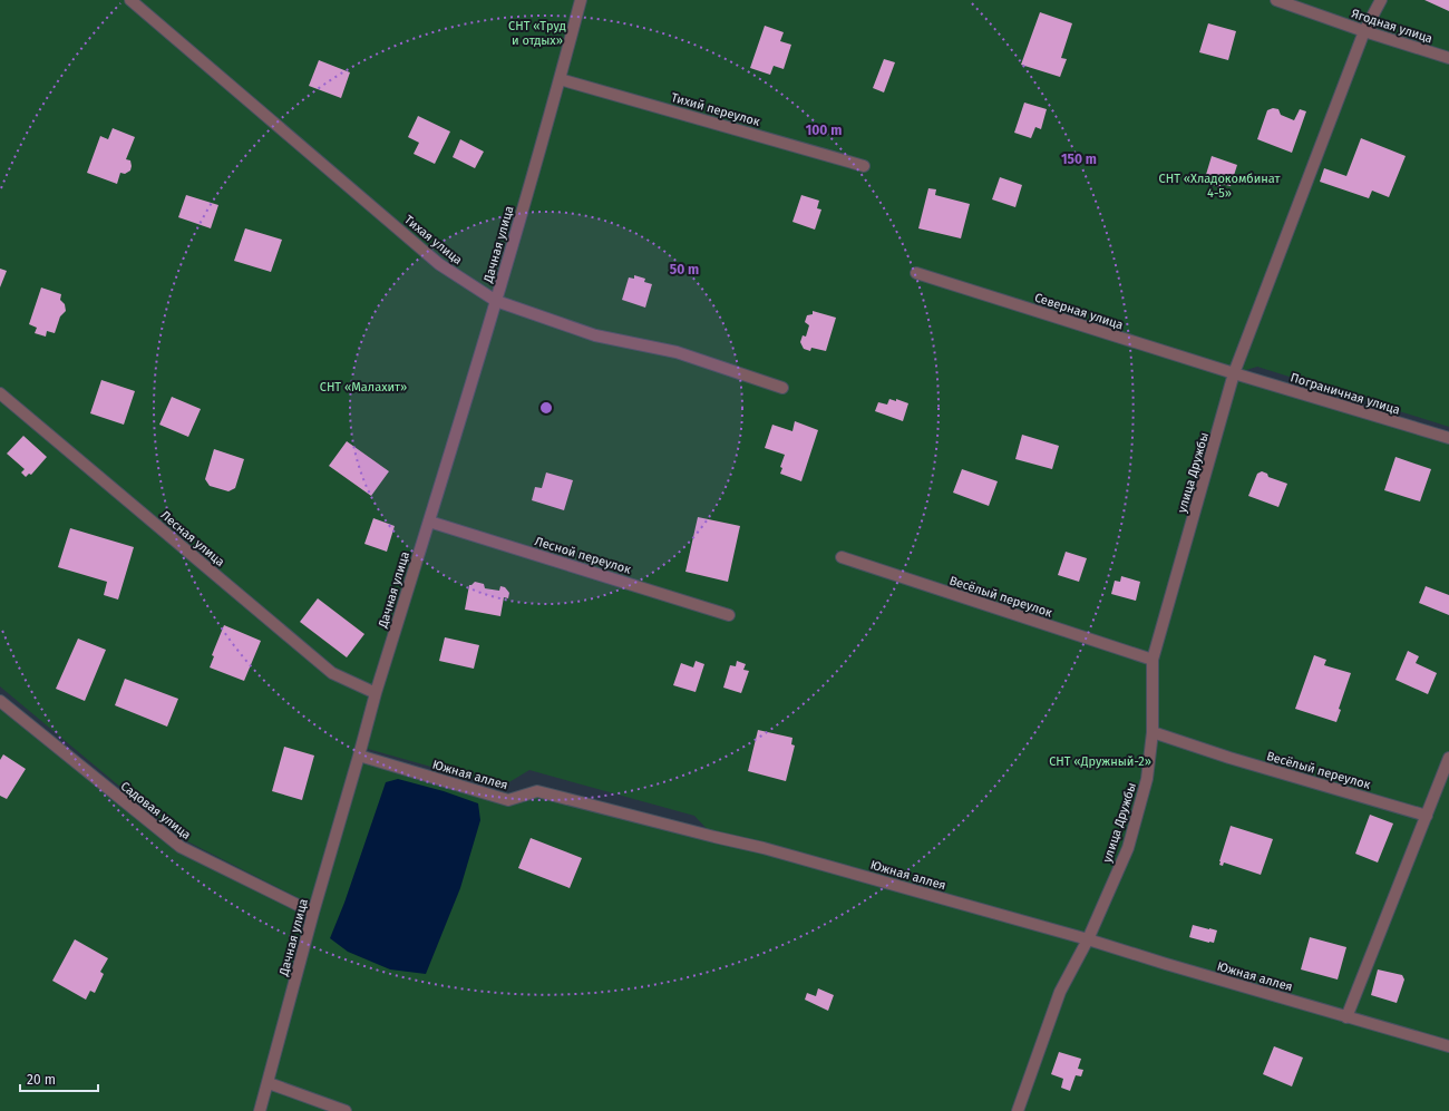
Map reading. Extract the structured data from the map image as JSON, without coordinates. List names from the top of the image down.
{
  "streets": {
    "street": [
      "Ягодная улица",
      "Тихий переулок",
      "Тихая улица",
      "Дачная улица",
      "Северная улица",
      "Пограничная улица",
      "улица Дружбы",
      "Лесная улица",
      "Лесной переулок",
      "Весёлый переулок",
      "Южная аллея",
      "Садовая улица"
    ]
  },
  "crossings": [
    ["Ягодная улица", "улица Дружбы"],
    ["Тихий переулок", "Дачная улица"],
    ["Тихая улица", "Дачная улица"],
    ["Дачная улица", "Лесная улица"],
    ["Дачная улица", "Лесной переулок"],
    ["Дачная улица", "Южная аллея"],
    ["Дачная улица", "Садовая улица"],
    ["Северная улица", "Пограничная улица"],
    ["Северная улица", "улица Дружбы"],
    ["Пограничная улица", "улица Дружбы"],
    ["улица Дружбы", "Весёлый переулок"],
    ["улица Дружбы", "Южная аллея"]
  ],
  "parks": [
    "СНТ «Труд и отдых»",
    "СНТ «Хладокомбинат 4-5»",
    "СНТ «Малахит»",
    "СНТ «Дружный-2»"
  ],
  "scale_bar": "20 m",
  "rings": ["100 m", "150 m", "50 m"]
}
